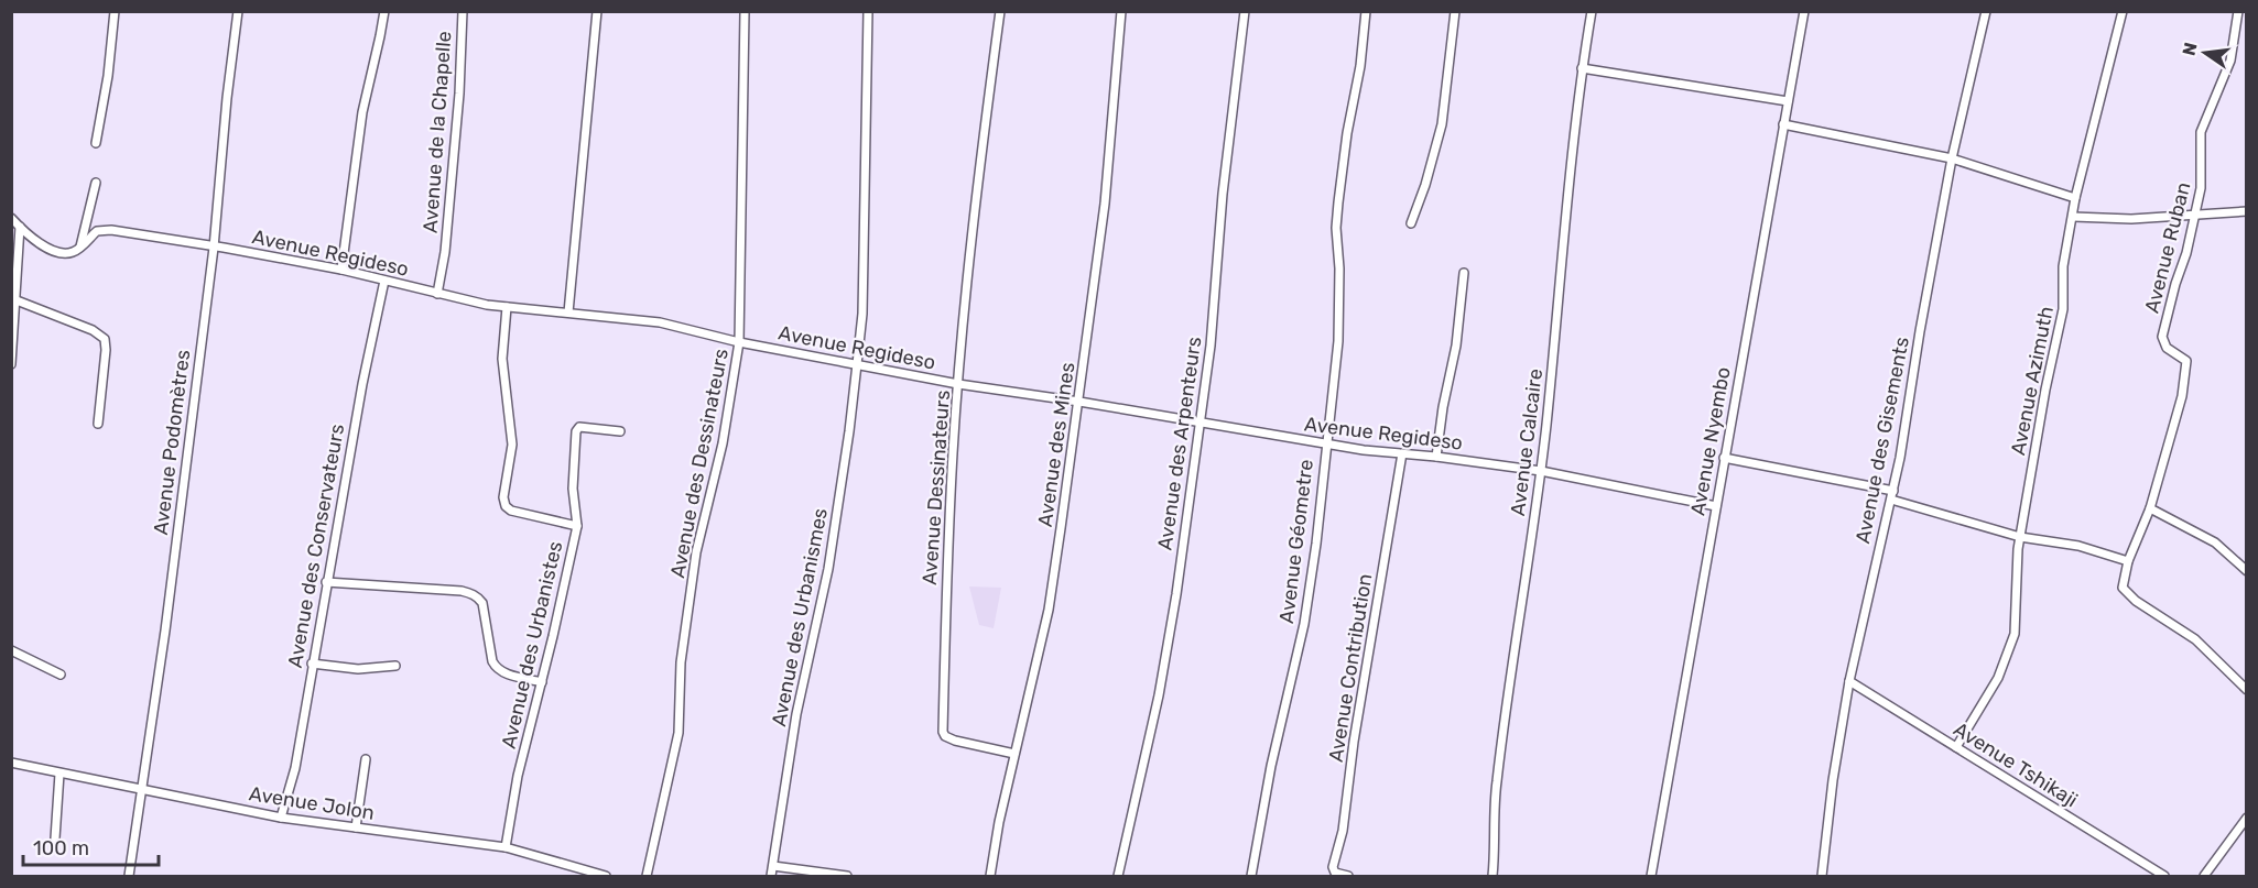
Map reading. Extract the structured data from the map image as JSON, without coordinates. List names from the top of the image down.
{
  "streets": {
    "street": [
      "Avenue de la Chapelle",
      "Avenue Ruban",
      "Avenue Regideso",
      "Avenue Azimuth",
      "Avenue des Gisements",
      "Avenue Nyembo",
      "Avenue Podomètres",
      "Avenue Calcaire",
      "Avenue des Arpenteurs",
      "Avenue des Mines",
      "Avenue des Dessinateurs",
      "Avenue Dessinateurs",
      "Avenue Géometre",
      "Avenue des Conservateurs",
      "Avenue des Urbanismes",
      "Avenue des Urbanistes",
      "Avenue Contribution",
      "Avenue Tshikaji",
      "Avenue Jolon"
    ]
  },
  "crossings": [
    ["Avenue de la Chapelle", "Avenue Regideso"],
    ["Avenue Regideso", "Avenue Nyembo"],
    ["Avenue Regideso", "Avenue Podomètres"],
    ["Avenue Regideso", "Avenue Calcaire"],
    ["Avenue Regideso", "Avenue des Arpenteurs"],
    ["Avenue Regideso", "Avenue des Mines"],
    ["Avenue Regideso", "Avenue des Dessinateurs"],
    ["Avenue Regideso", "Avenue Dessinateurs"],
    ["Avenue Regideso", "Avenue Géometre"],
    ["Avenue Regideso", "Avenue des Conservateurs"],
    ["Avenue Regideso", "Avenue des Urbanismes"],
    ["Avenue Regideso", "Avenue des Urbanistes"],
    ["Avenue Regideso", "Avenue Contribution"],
    ["Avenue Azimuth", "Avenue Tshikaji"],
    ["Avenue des Gisements", "Avenue Tshikaji"],
    ["Avenue Podomètres", "Avenue Jolon"],
    ["Avenue des Mines", "Avenue Dessinateurs"],
    ["Avenue des Conservateurs", "Avenue Jolon"],
    ["Avenue des Urbanistes", "Avenue Jolon"]
  ],
  "scale_bar": "100 m",
  "north": "left"
}
